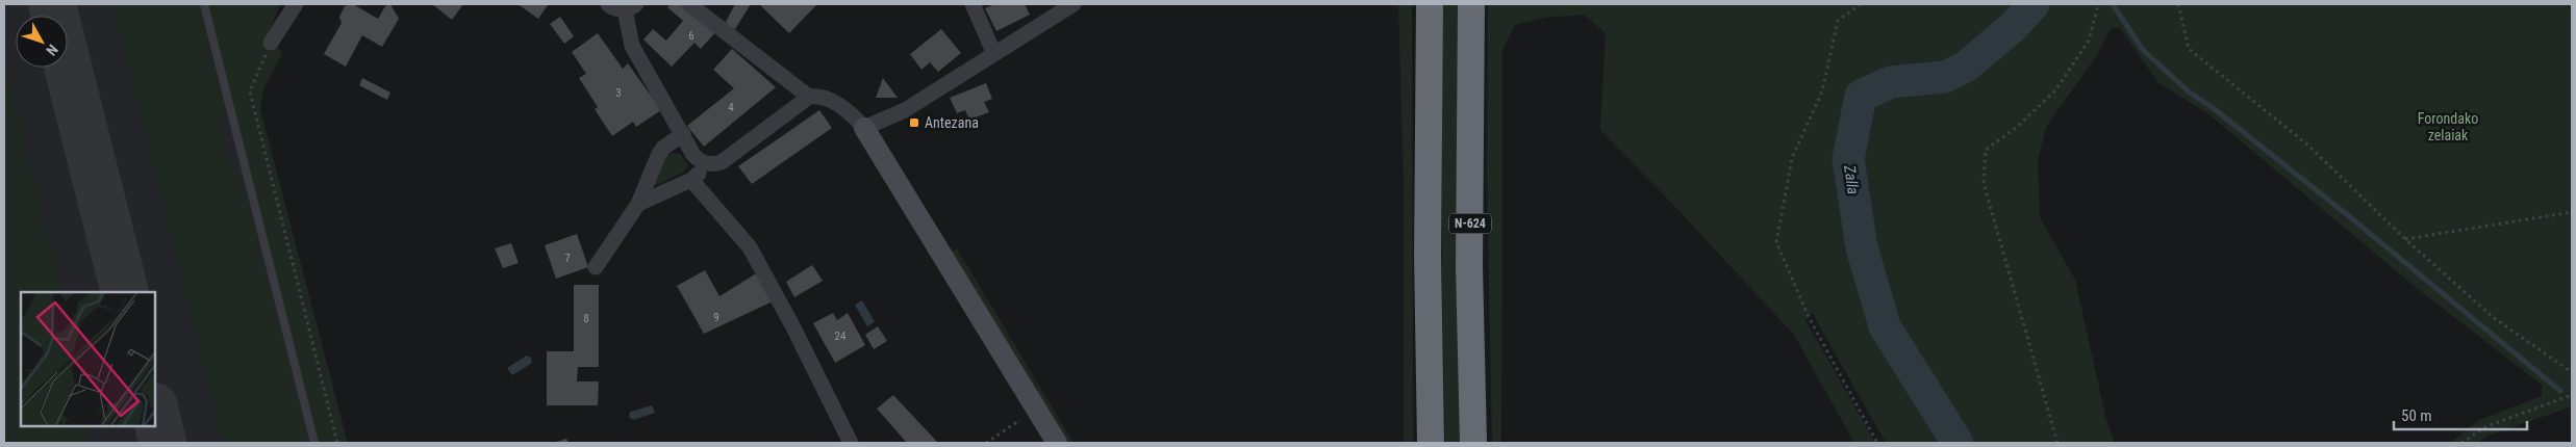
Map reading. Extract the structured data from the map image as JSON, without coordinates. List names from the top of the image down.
{
  "streets": {
    "highway": ["N-624"]
  },
  "water": ["Zalla"],
  "parks": ["Forondako zelaiak"],
  "places": {
    "transit": ["Antezana"]
  },
  "house_numbers": [
    "6",
    "3",
    "4",
    "7",
    "9",
    "8",
    "24"
  ],
  "scale_bar": "50 m",
  "north": "bottom right"
}
